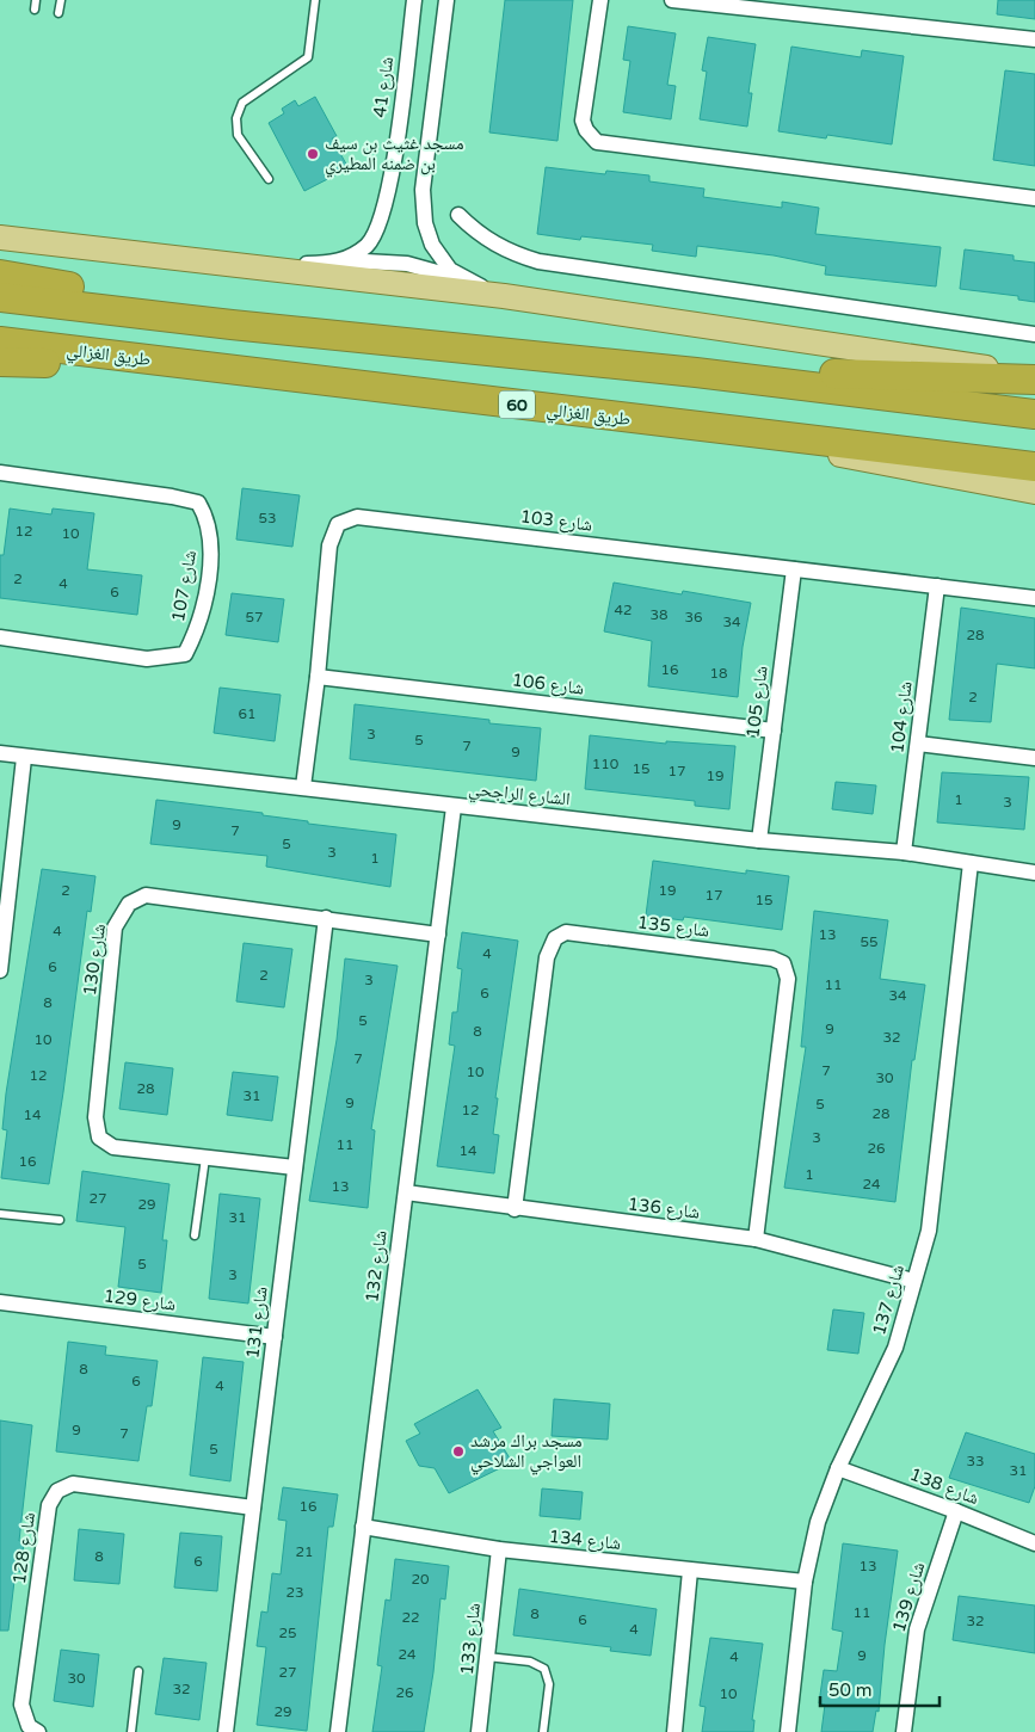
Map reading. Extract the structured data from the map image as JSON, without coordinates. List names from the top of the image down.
{
  "streets": {
    "highway": ["طريق الغزالي", "60"],
    "street": [
      "شارع 41",
      "شارع 103",
      "شارع 107",
      "شارع 106",
      "شارع 105",
      "شارع 104",
      "الشارع الراجحي",
      "شارع 135",
      "شارع 130",
      "شارع 136",
      "شارع 132",
      "شارع 129",
      "شارع 137",
      "شارع 131",
      "شارع 138",
      "شارع 134",
      "شارع 128",
      "شارع 139",
      "شارع 133"
    ]
  },
  "crossings": [
    ["شارع 103", "شارع 106"],
    ["شارع 103", "شارع 105"],
    ["شارع 103", "شارع 104"],
    ["شارع 103", "الشارع الراجحي"],
    ["شارع 106", "شارع 105"],
    ["شارع 105", "الشارع الراجحي"],
    ["شارع 104", "الشارع الراجحي"],
    ["الشارع الراجحي", "شارع 132"],
    ["الشارع الراجحي", "شارع 137"],
    ["شارع 135", "شارع 136"],
    ["شارع 130", "شارع 132"],
    ["شارع 130", "شارع 131"],
    ["شارع 136", "شارع 132"],
    ["شارع 136", "شارع 137"],
    ["شارع 132", "شارع 134"],
    ["شارع 129", "شارع 131"],
    ["شارع 137", "شارع 138"],
    ["شارع 137", "شارع 134"],
    ["شارع 131", "شارع 128"],
    ["شارع 138", "شارع 139"],
    ["شارع 134", "شارع 133"]
  ],
  "places": ["مسجد غثيث بن سيف بن ضمنه المطيري", "مسجد براك مرشد العواجي الشلاحي"],
  "house_numbers": [
    "53",
    "12",
    "10",
    "2",
    "4",
    "6",
    "42",
    "38",
    "57",
    "36",
    "34",
    "28",
    "16",
    "18",
    "2",
    "61",
    "3",
    "5",
    "7",
    "9",
    "110",
    "15",
    "17",
    "19",
    "1",
    "3",
    "9",
    "7",
    "5",
    "3",
    "1",
    "2",
    "19",
    "17",
    "15",
    "4",
    "13",
    "55",
    "4",
    "6",
    "2",
    "3",
    "11",
    "6",
    "34",
    "8",
    "5",
    "9",
    "8",
    "32",
    "10",
    "7",
    "7",
    "10",
    "12",
    "30",
    "28",
    "31",
    "9",
    "5",
    "12",
    "28",
    "14",
    "3",
    "11",
    "26",
    "14",
    "16",
    "1",
    "24",
    "13",
    "27",
    "29",
    "31",
    "5",
    "3",
    "8",
    "6",
    "4",
    "9",
    "7",
    "5",
    "33",
    "31",
    "16",
    "21",
    "8",
    "6",
    "13",
    "20",
    "23",
    "11",
    "8",
    "22",
    "6",
    "32",
    "4",
    "25",
    "24",
    "9",
    "4",
    "27",
    "30",
    "32",
    "26",
    "10",
    "29"
  ],
  "scale_bar": "50 m"
}
